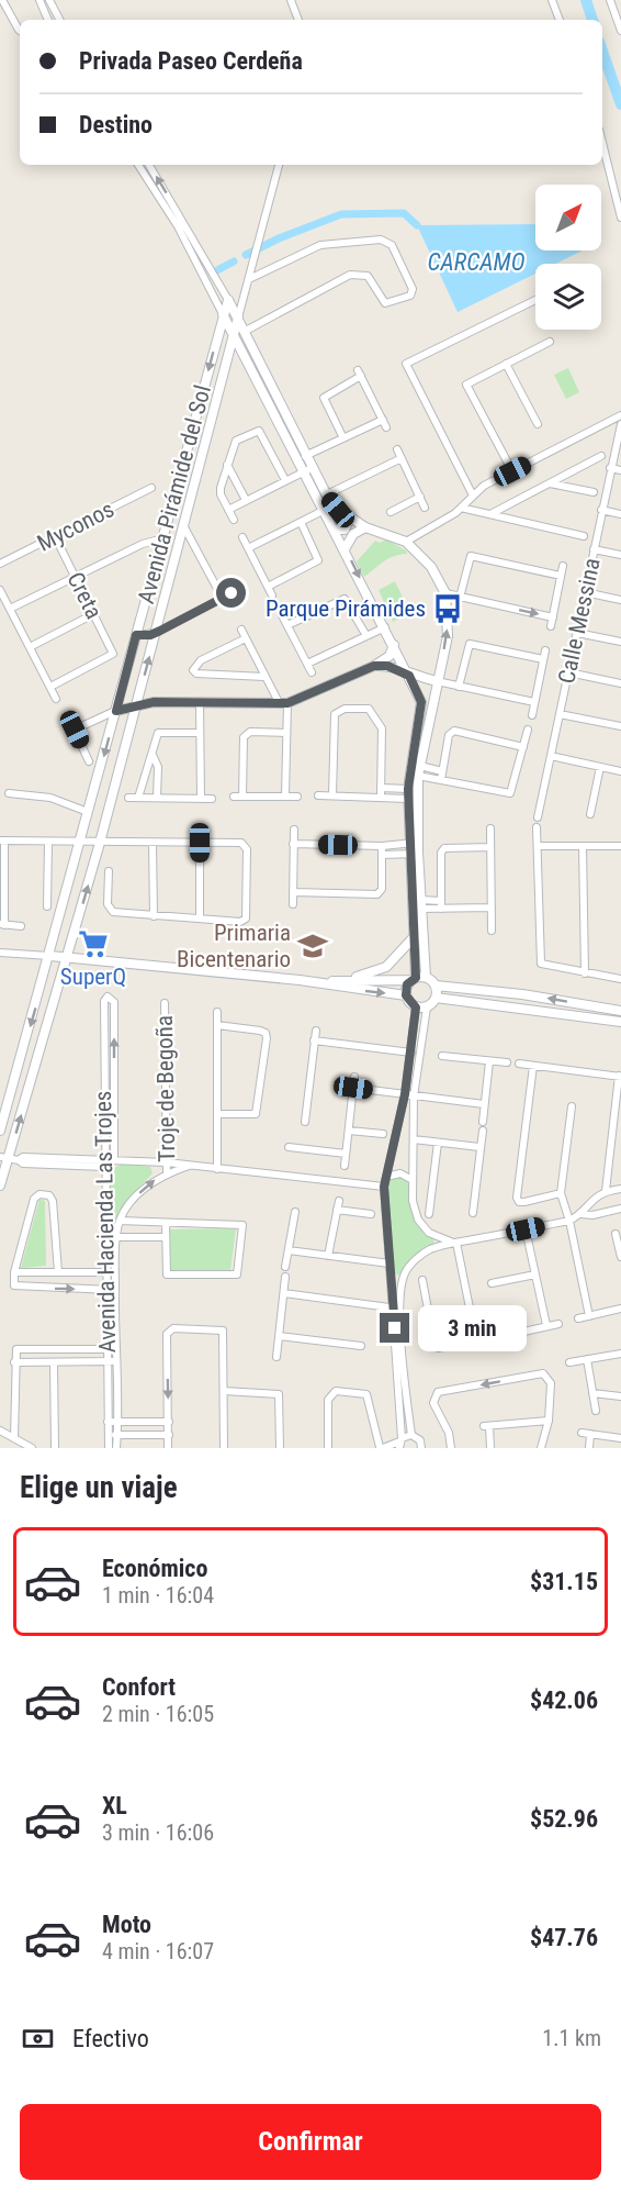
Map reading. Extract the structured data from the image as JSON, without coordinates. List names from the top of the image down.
{
  "streets": {
    "street": [
      "Avenida Pirámide del Sol",
      "Myconos",
      "Creta",
      "Calle Messina",
      "Troje de Begoña",
      "Avenida Hacienda Las Trojes"
    ]
  },
  "crossings": [
    ["Myconos", "Creta"],
    ["Troje de Begoña", "Avenida Hacienda Las Trojes"]
  ],
  "water": ["CARCAMO"],
  "places": {
    "bus stop": ["Parque Pirámides"],
    "supermarket": ["SuperQ"],
    "school or university": ["Primaria Bicentenario"]
  },
  "north": "top right",
  "page": {
    "banner": ["Privada Paseo Cerdeña", "Destino"],
    "bubble": "3 min",
    "heading": "Elige un viaje",
    "list": [
      {
        "name": "Económico",
        "note": "1 min · 16:04",
        "value": "$31.15"
      },
      {
        "name": "Confort",
        "note": "2 min · 16:05",
        "value": "$42.06"
      },
      {
        "name": "XL",
        "note": "3 min · 16:06",
        "value": "$52.96"
      },
      {
        "name": "Moto",
        "note": "4 min · 16:07",
        "value": "$47.76"
      }
    ],
    "pay": ["Efectivo", "1.1 km"],
    "buttons": "Confirmar"
  }
}
